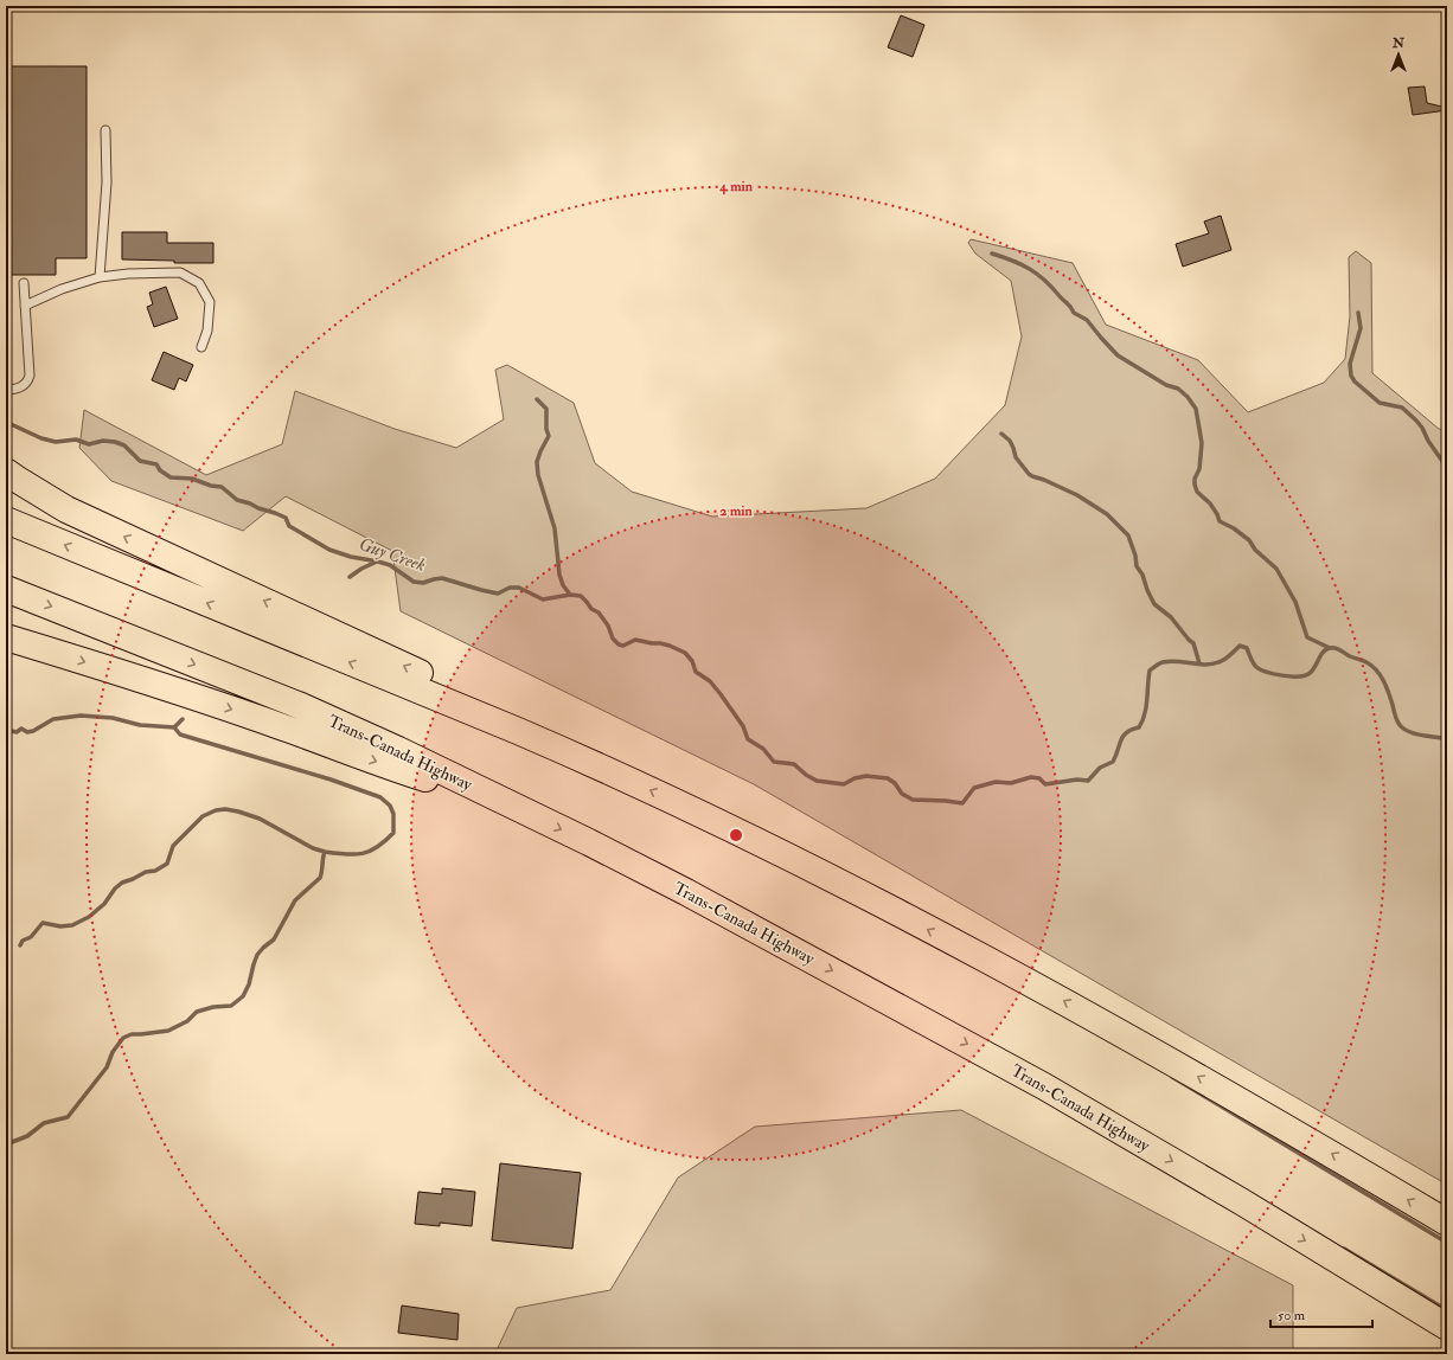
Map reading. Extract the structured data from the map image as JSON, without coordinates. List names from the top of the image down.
{
  "streets": {
    "highway": ["Trans-Canada Highway"]
  },
  "water": ["Guy Creek"],
  "scale_bar": "50 m",
  "north": "top",
  "rings": ["4 min", "2 min"]
}
